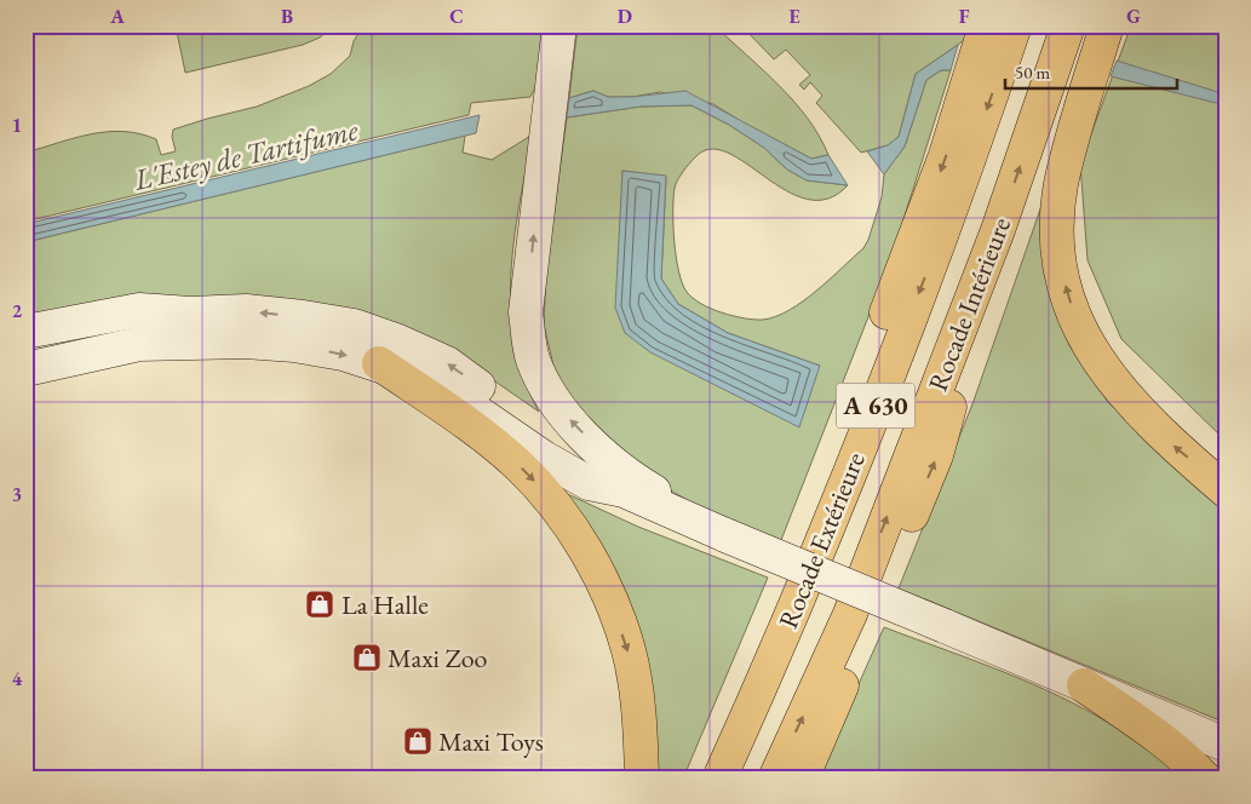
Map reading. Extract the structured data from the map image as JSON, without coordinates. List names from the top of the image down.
{
  "streets": {
    "highway": ["Rocade Intérieure", "A 630", "Rocade Extérieure"]
  },
  "water": ["L'Estey de Tartifume"],
  "places": {
    "shop": ["La Halle", "Maxi Zoo", "Maxi Toys"]
  },
  "scale_bar": "50 m",
  "grid": {
    "columns": [
      "A",
      "B",
      "C",
      "D",
      "E",
      "F",
      "G"
    ],
    "rows": [
      "1",
      "2",
      "3",
      "4"
    ]
  }
}
